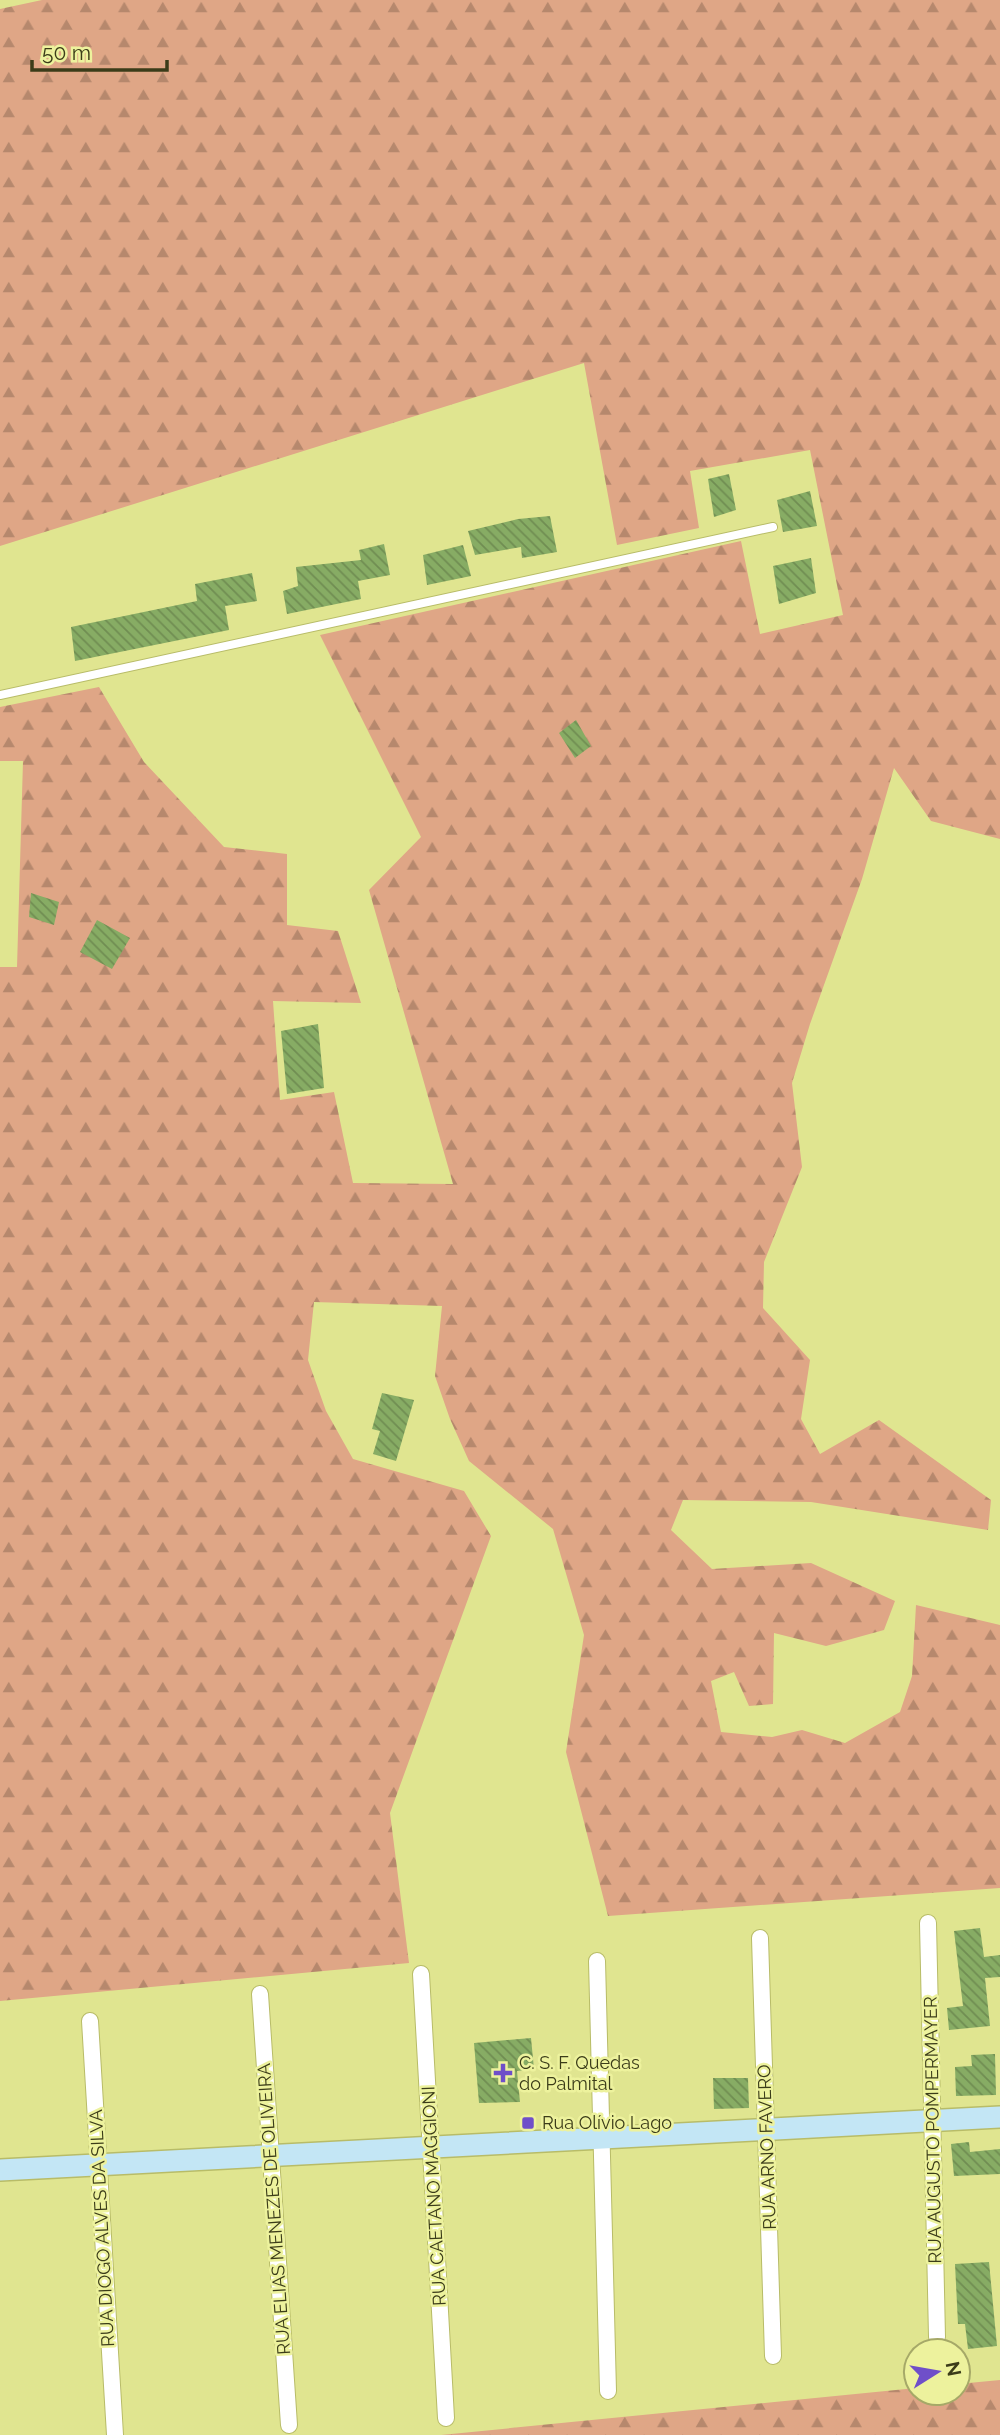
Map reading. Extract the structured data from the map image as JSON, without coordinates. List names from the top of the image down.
{
  "streets": {
    "street": [
      "RUA AUGUSTO POMPERMAYER",
      "RUA ARNO FAVERO",
      "RUA CAETANO MAGGIONI",
      "RUA ELIAS MENEZES DE OLIVEIRA",
      "RUA DIOGO ALVES DA SILVA"
    ]
  },
  "places": {
    "health": ["C. S. F. Quedas do Palmital"],
    "transit": ["Rua Olívio Lago"]
  },
  "scale_bar": "50 m",
  "north": "right"
}
